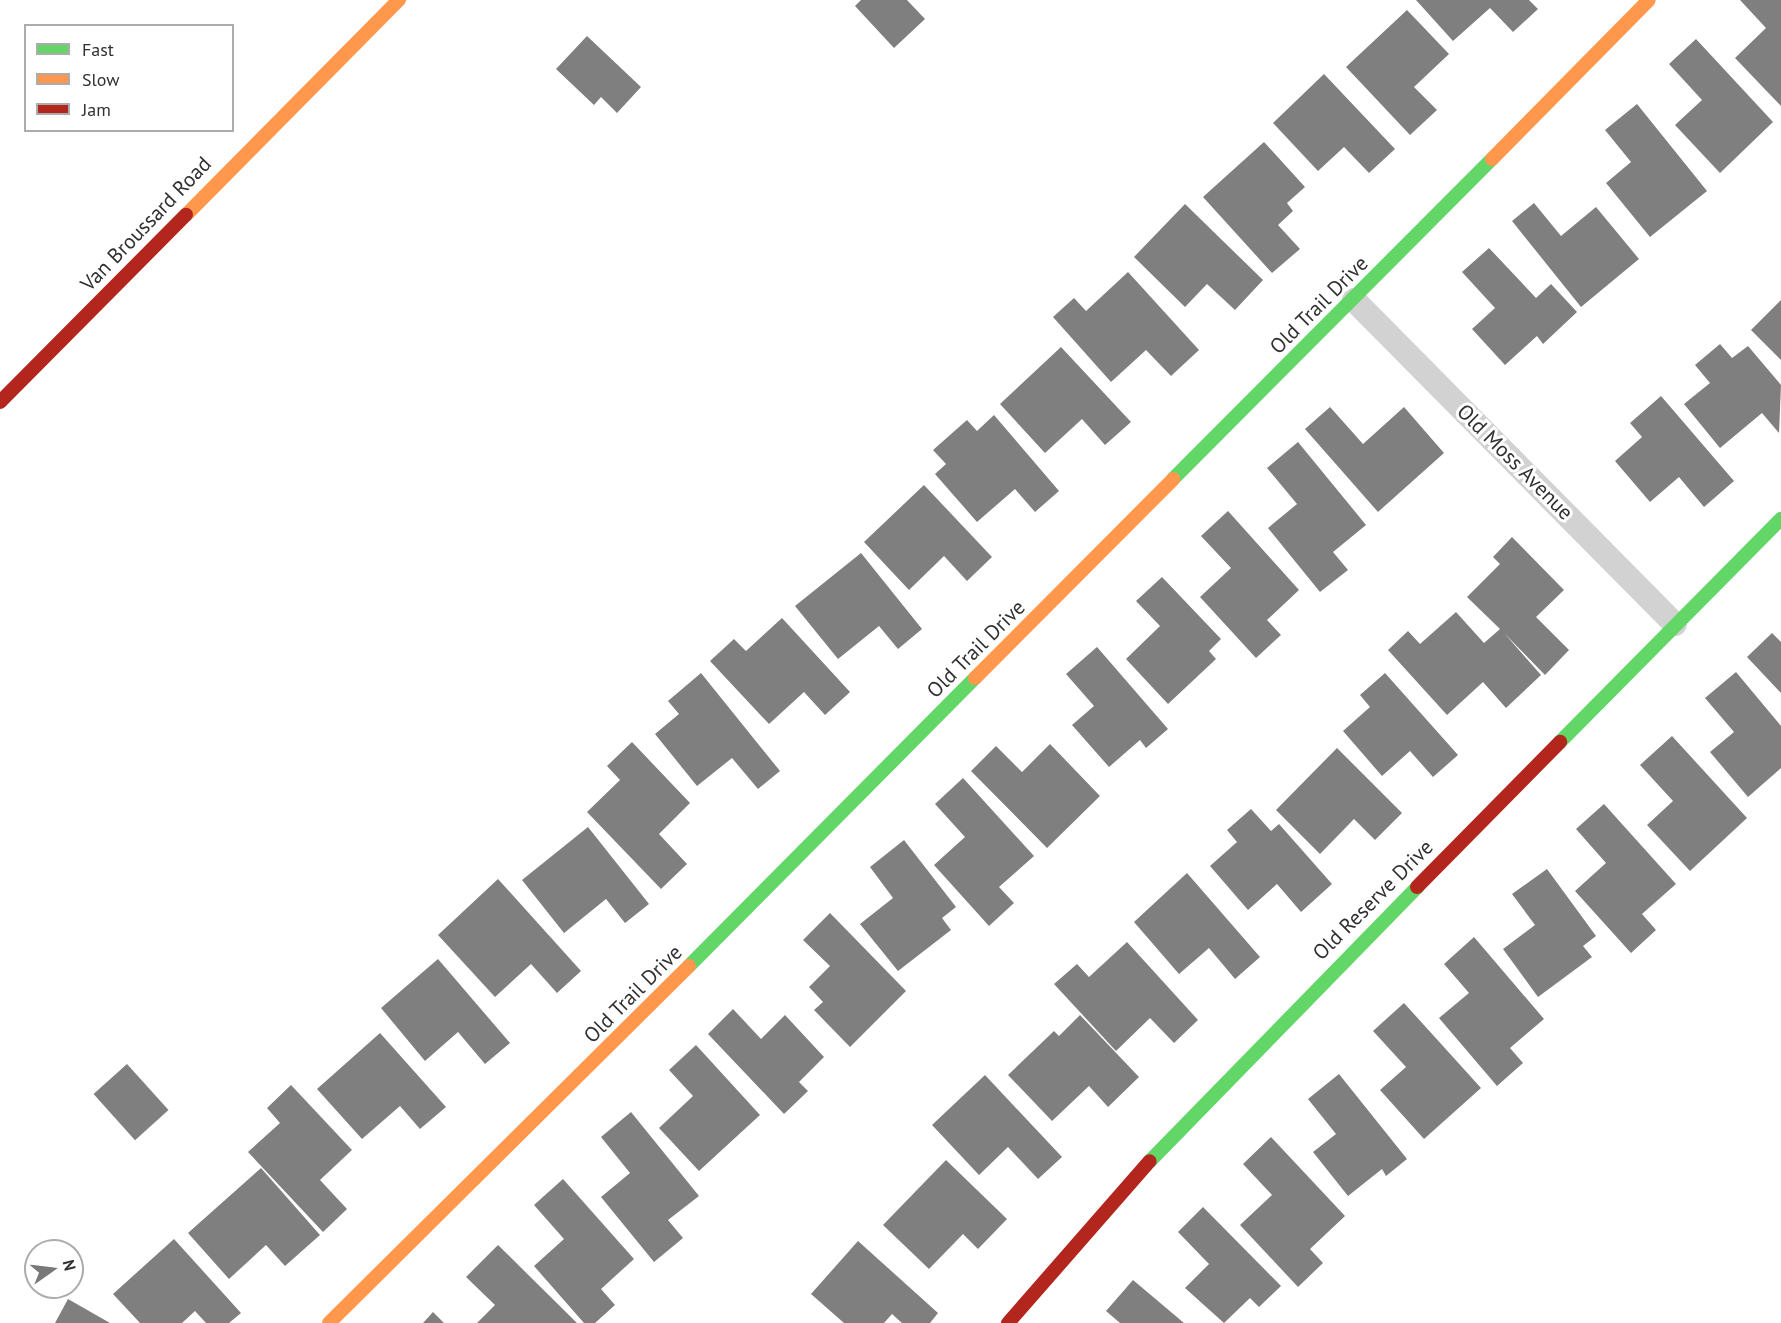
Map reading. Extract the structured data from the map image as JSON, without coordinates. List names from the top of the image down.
{
  "streets": {
    "street": [
      "Van Broussard Road",
      "Old Trail Drive",
      "Old Moss Avenue",
      "Old Reserve Drive"
    ]
  },
  "crossings": [
    ["Old Trail Drive", "Old Moss Avenue"],
    ["Old Moss Avenue", "Old Reserve Drive"]
  ],
  "legend": ["Fast", "Slow", "Jam"],
  "north": "right"
}
